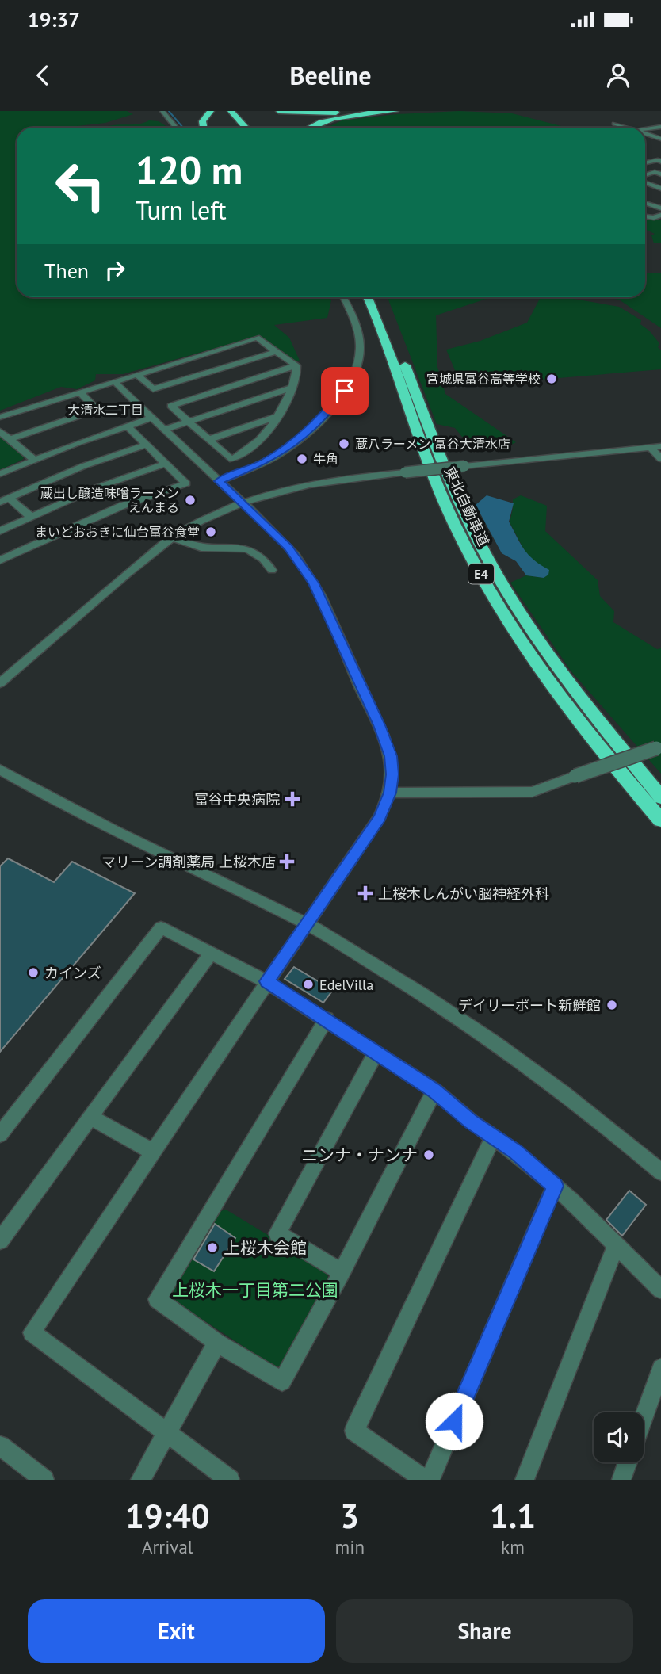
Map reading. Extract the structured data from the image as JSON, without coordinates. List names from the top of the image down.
{
  "streets": {
    "highway": ["東北自動車道", "E4"]
  },
  "districts": ["大清水二丁目"],
  "parks": ["上桜木一丁目第二公園"],
  "places": {
    "other": [
      "宮城県富谷高等学校",
      "蔵八ラーメン 富谷大清水店",
      "牛角",
      "蔵出し醸造味噌ラーメン えんまる",
      "まいどおおきに仙台富谷食堂",
      "カインズ",
      "EdelVilla",
      "デイリーポート新鮮館",
      "ニンナ・ナンナ",
      "上桜木会館"
    ],
    "health": ["富谷中央病院", "マリーン調剤薬局 上桜木店", "上桜木しんがい脳神経外科"]
  },
  "page": {
    "status": "19:37",
    "header": "Beeline",
    "turn": ["120 m", "Turn left"],
    "then": "Then",
    "eta": [
      "19:40",
      "Arrival",
      "3",
      "min",
      "1.1",
      "km"
    ],
    "buttons": ["Exit", "Share"]
  }
}
